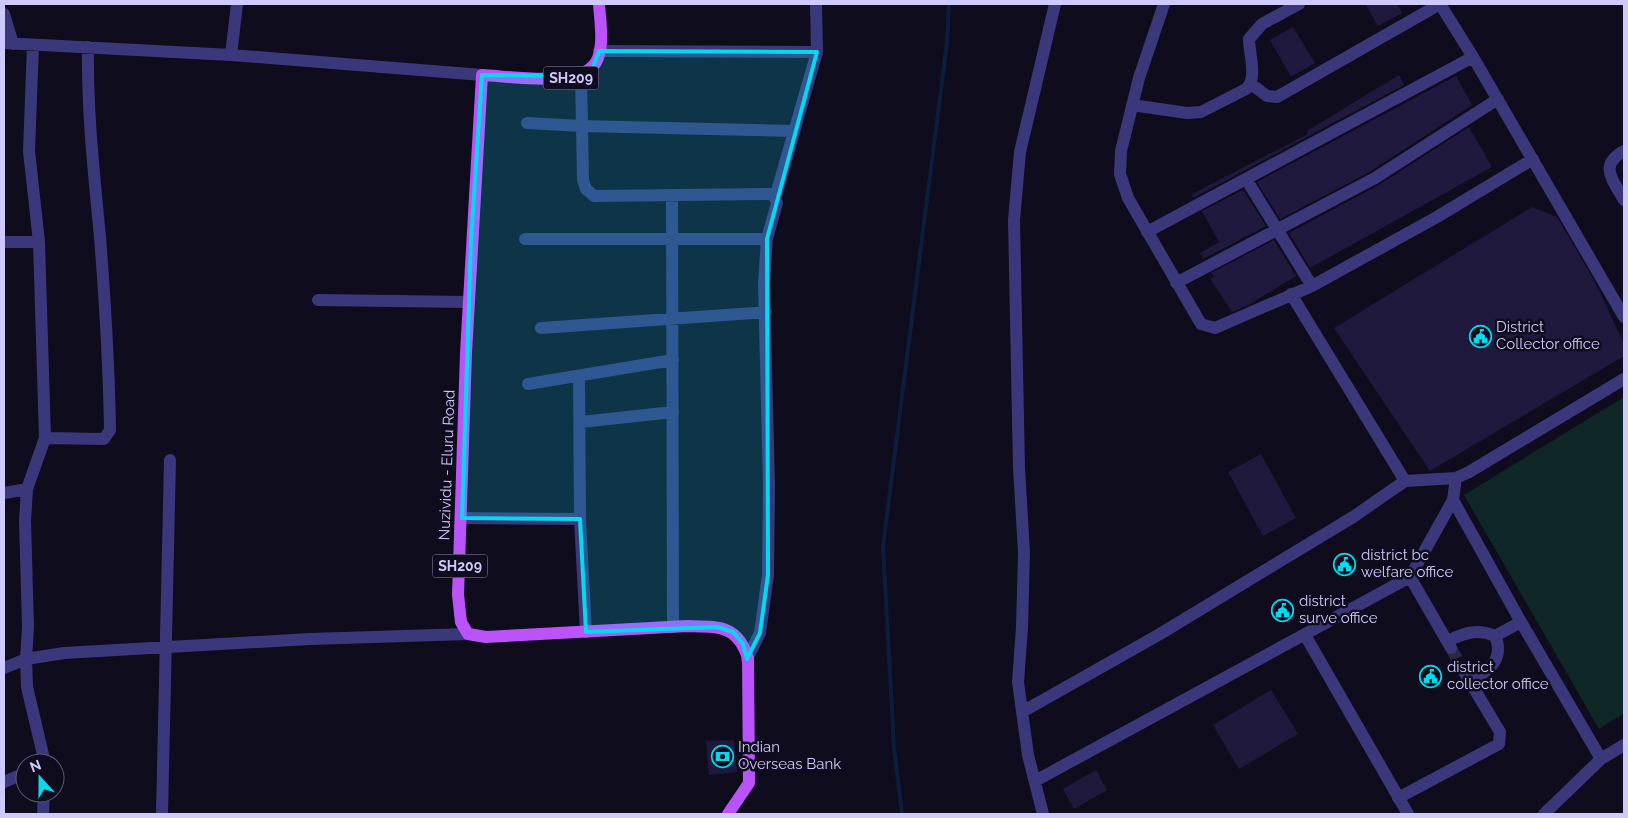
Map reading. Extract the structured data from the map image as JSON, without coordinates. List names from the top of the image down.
{
  "streets": {
    "main road": ["SH209", "Nuzividu - Eluru Road"]
  },
  "crossings": [
    ["SH209", "Nuzividu - Eluru Road"]
  ],
  "places": {
    "public building": [
      "District Collector office",
      "district bc welfare office",
      "district surve office",
      "district collector office"
    ],
    "bank": ["Indian Overseas Bank"]
  },
  "north": "top"
}
